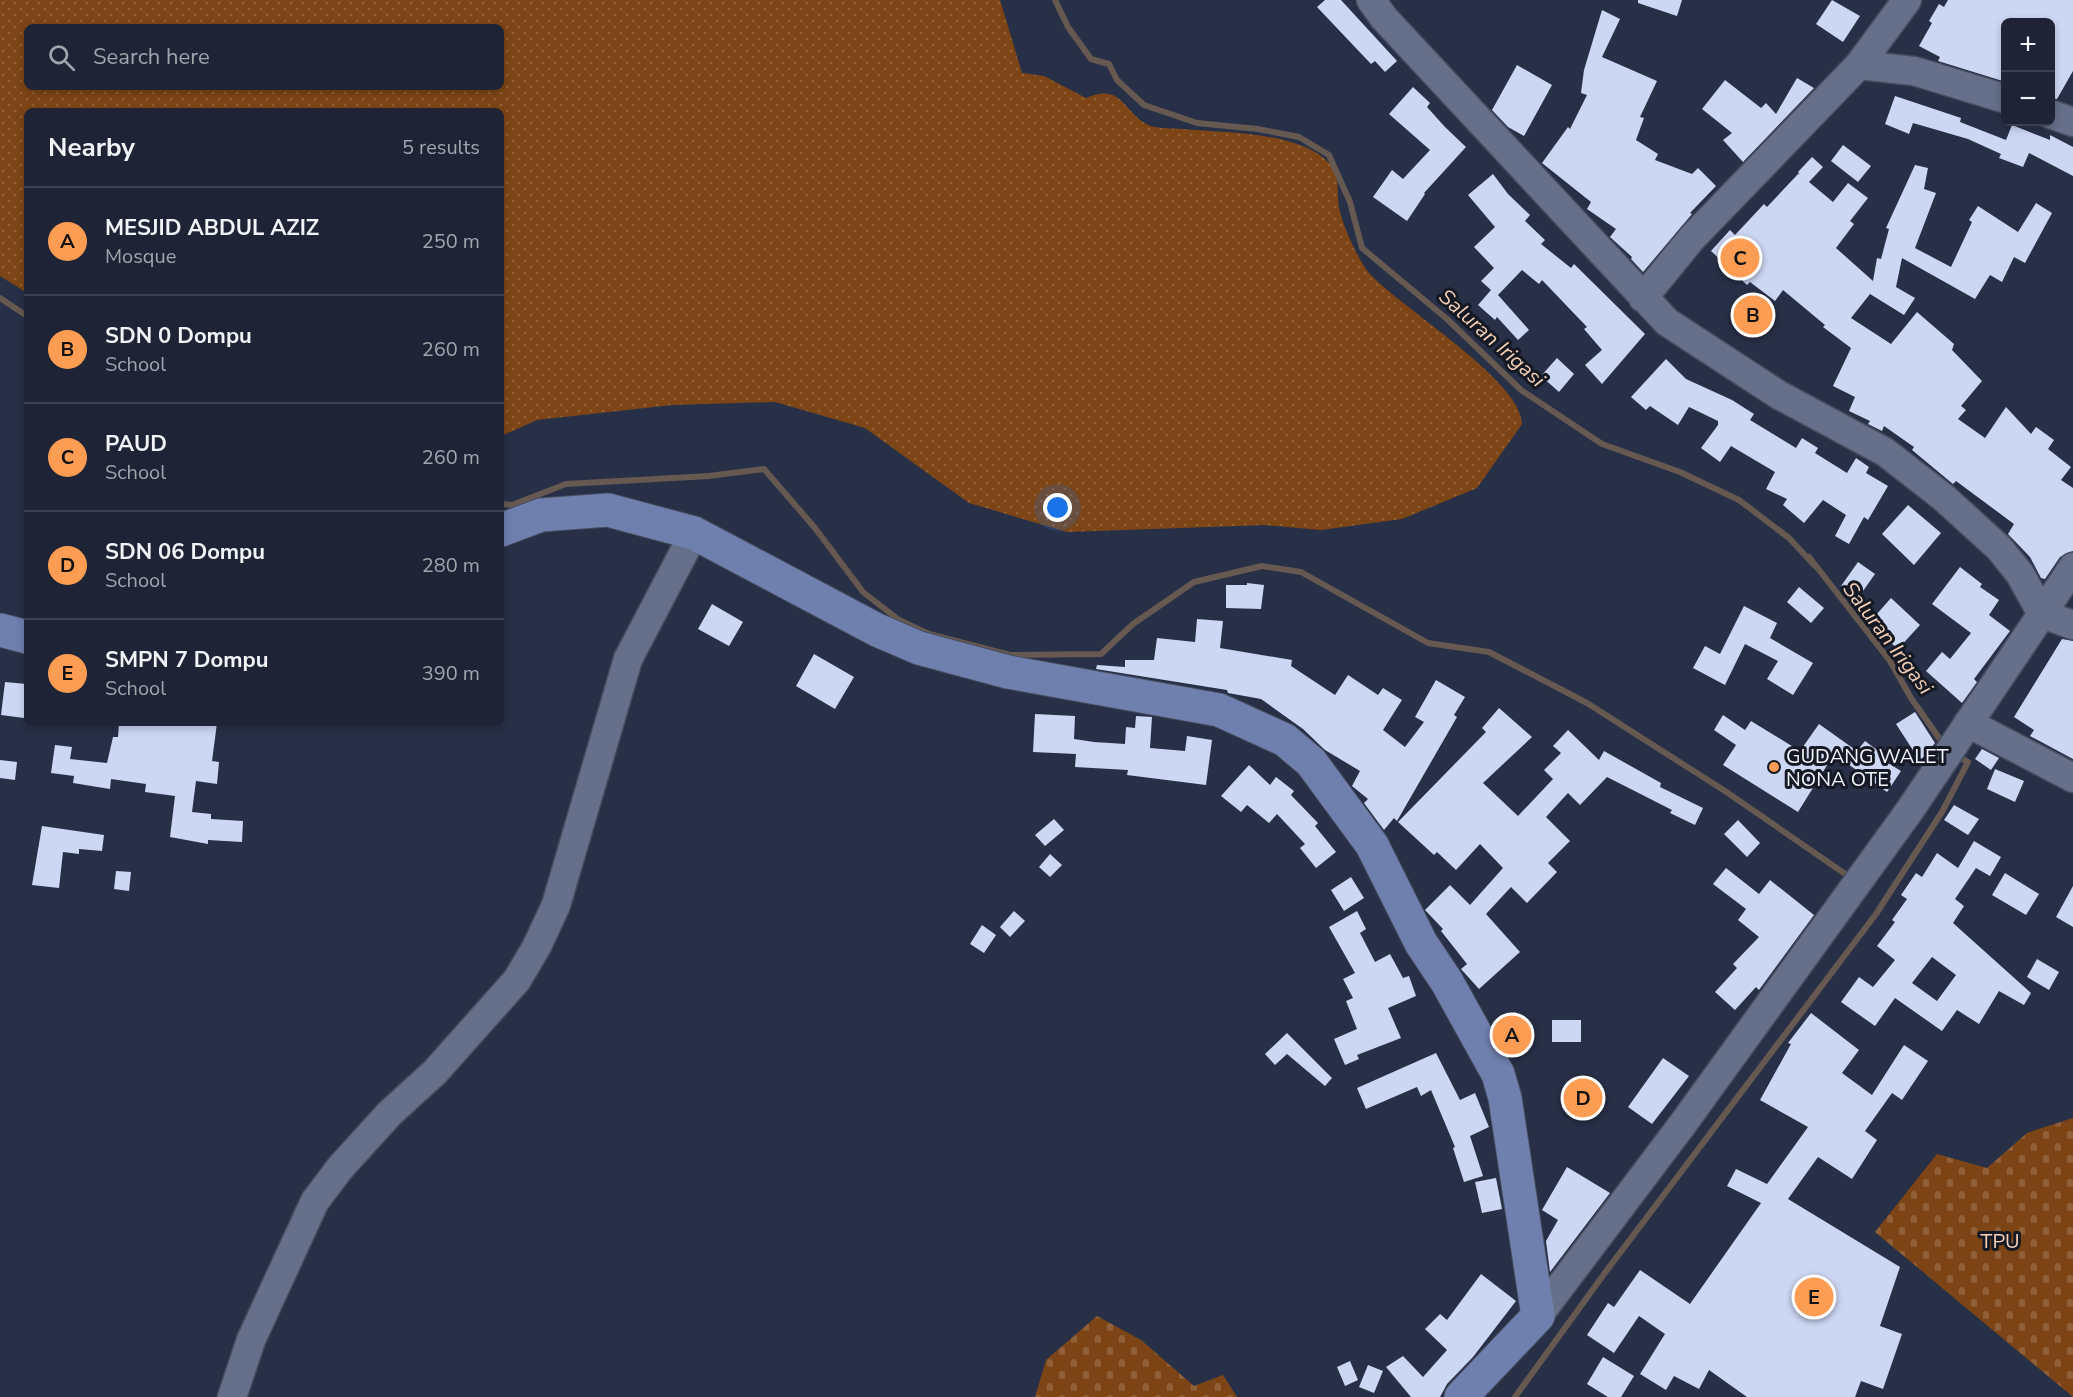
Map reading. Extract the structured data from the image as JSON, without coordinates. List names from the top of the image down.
{
  "water": ["Saluran Irigasi"],
  "parks": ["TPU"],
  "places": ["GUDANG WALET NONA OTE"],
  "page": {
    "map_buttons": ["+", "−"],
    "search": "Search here",
    "heading": ["Nearby", "5 results"],
    "list": [
      {
        "mark": "A",
        "name": "MESJID ABDUL AZIZ",
        "note": "Mosque",
        "value": "250 m"
      },
      {
        "mark": "B",
        "name": "SDN 0 Dompu",
        "note": "School",
        "value": "260 m"
      },
      {
        "mark": "C",
        "name": "PAUD",
        "note": "School",
        "value": "260 m"
      },
      {
        "mark": "D",
        "name": "SDN 06 Dompu",
        "note": "School",
        "value": "280 m"
      },
      {
        "mark": "E",
        "name": "SMPN 7 Dompu",
        "note": "School",
        "value": "390 m"
      }
    ],
    "pins": [
      "C",
      "B",
      "A",
      "D",
      "E"
    ]
  }
}
